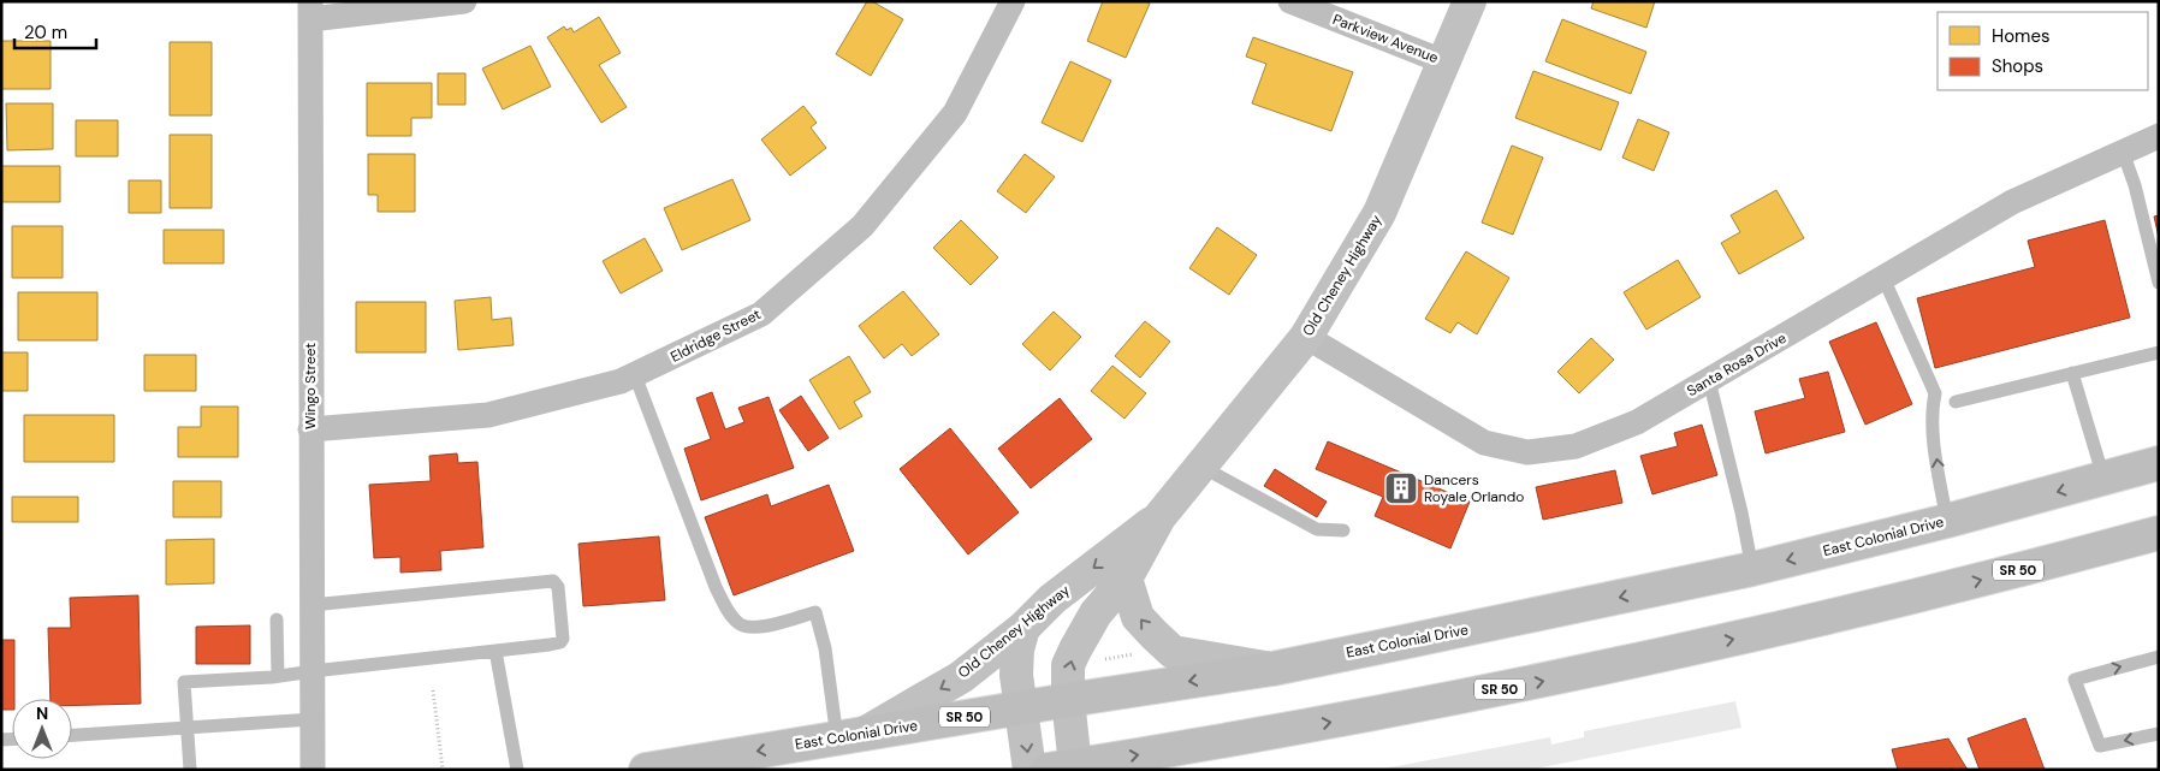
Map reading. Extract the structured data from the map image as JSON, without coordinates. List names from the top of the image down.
{
  "streets": {
    "highway": ["East Colonial Drive", "SR 50"],
    "street": [
      "Parkview Avenue",
      "Old Cheney Highway",
      "Eldridge Street",
      "Santa Rosa Drive",
      "Wingo Street"
    ]
  },
  "crossings": [
    ["Parkview Avenue", "Old Cheney Highway"],
    ["Old Cheney Highway", "Santa Rosa Drive"],
    ["Old Cheney Highway", "East Colonial Drive"],
    ["Old Cheney Highway", "SR 50"],
    ["Eldridge Street", "Wingo Street"]
  ],
  "places": {
    "building": ["Dancers Royale Orlando"]
  },
  "legend": ["Homes", "Shops"],
  "scale_bar": "20 m",
  "north": "top"
}
